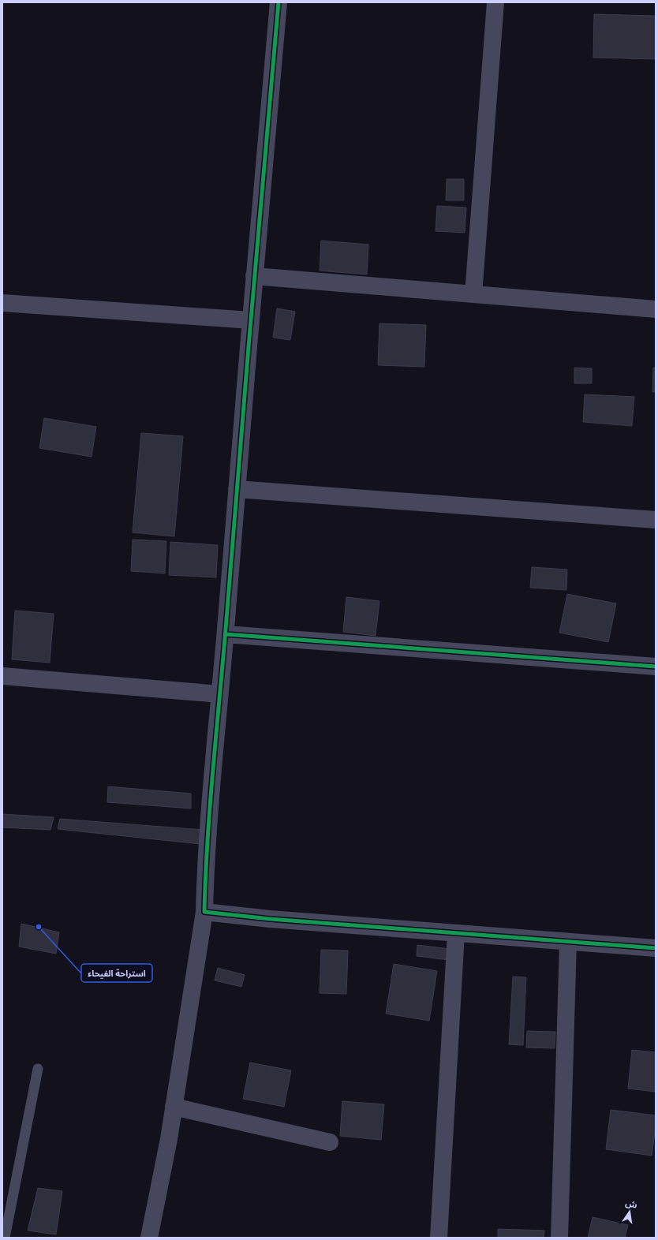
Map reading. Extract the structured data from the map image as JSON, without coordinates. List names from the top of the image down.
{
  "places": ["استراحة الفيحاء"],
  "north": "top"
}
